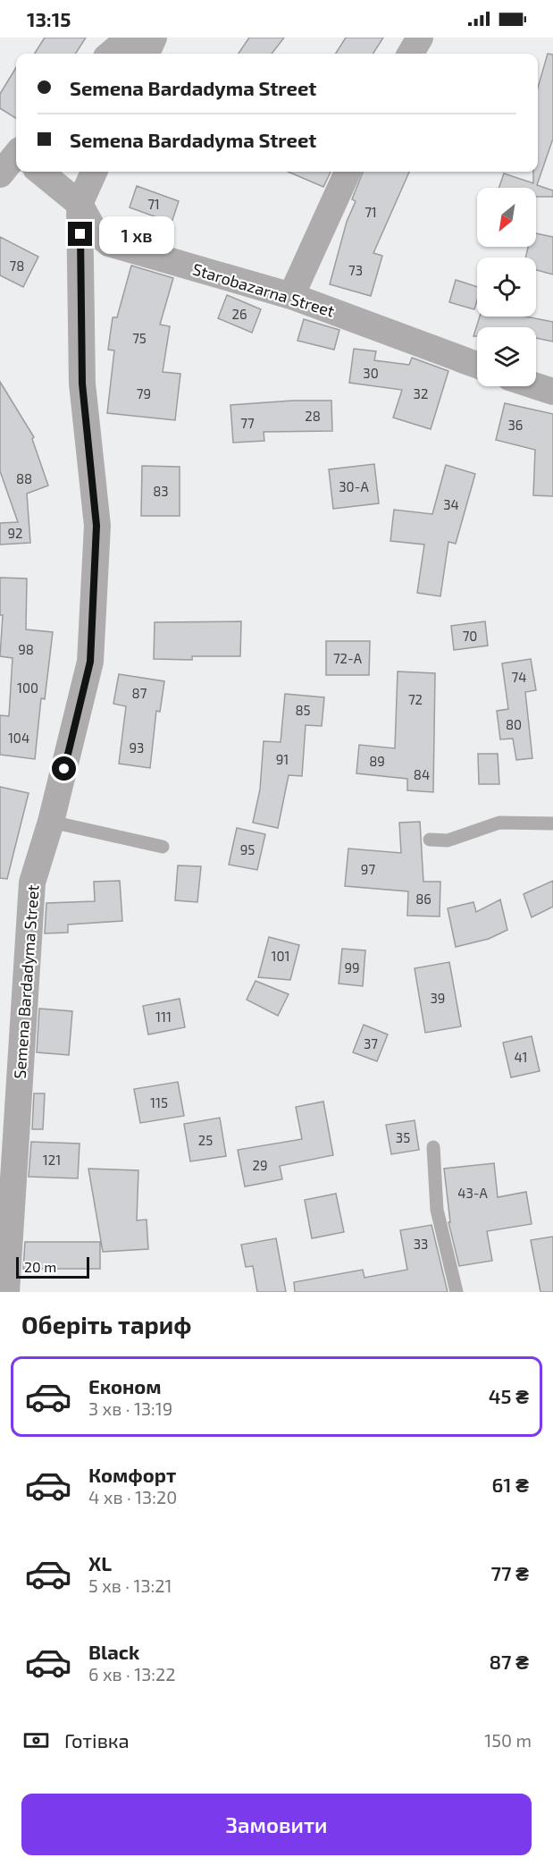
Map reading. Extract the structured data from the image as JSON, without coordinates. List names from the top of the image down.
{
  "streets": {
    "street": ["Starobazarna Street", "Semena Bardadyma Street"]
  },
  "crossings": [
    ["Starobazarna Street", "Semena Bardadyma Street"]
  ],
  "house_numbers": [
    "71",
    "71",
    "78",
    "73",
    "26",
    "75",
    "30",
    "79",
    "32",
    "28",
    "77",
    "36",
    "88",
    "30-А",
    "83",
    "34",
    "92",
    "70",
    "98",
    "72-А",
    "74",
    "100",
    "87",
    "72",
    "85",
    "80",
    "104",
    "93",
    "91",
    "89",
    "84",
    "95",
    "97",
    "86",
    "101",
    "99",
    "39",
    "111",
    "37",
    "41",
    "115",
    "35",
    "25",
    "121",
    "29",
    "43-А",
    "33"
  ],
  "scale_bar": "20 m",
  "north": "bottom left",
  "page": {
    "status": "13:15",
    "banner": ["Semena Bardadyma Street", "Semena Bardadyma Street"],
    "bubble": "1 хв",
    "scale": "20 m",
    "heading": "Оберіть тариф",
    "list": [
      {
        "name": "Економ",
        "note": "3 хв · 13:19",
        "value": "45 ₴"
      },
      {
        "name": "Комфорт",
        "note": "4 хв · 13:20",
        "value": "61 ₴"
      },
      {
        "name": "XL",
        "note": "5 хв · 13:21",
        "value": "77 ₴"
      },
      {
        "name": "Black",
        "note": "6 хв · 13:22",
        "value": "87 ₴"
      }
    ],
    "pay": ["Готівка", "150 m"],
    "buttons": "Замовити"
  }
}
